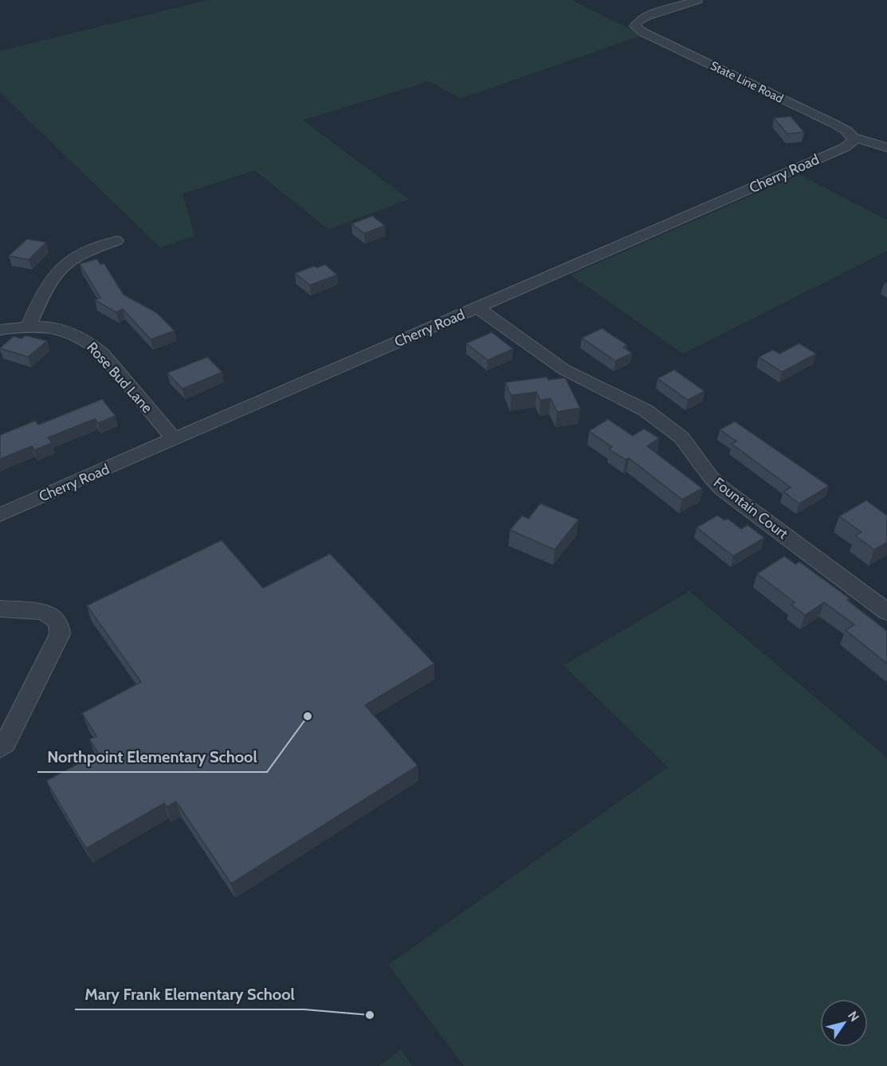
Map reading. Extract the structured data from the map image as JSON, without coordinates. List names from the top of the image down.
{
  "streets": {
    "street": [
      "State Line Road",
      "Cherry Road",
      "Rose Bud Lane",
      "Fountain Court"
    ]
  },
  "crossings": [
    ["State Line Road", "Cherry Road"],
    ["Cherry Road", "Rose Bud Lane"],
    ["Cherry Road", "Fountain Court"]
  ],
  "places": ["Northpoint Elementary School", "Mary Frank Elementary School"],
  "north": "top right"
}
